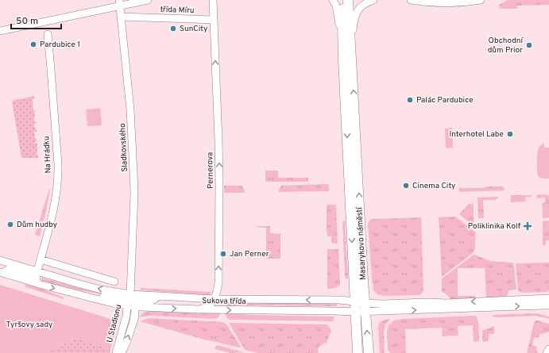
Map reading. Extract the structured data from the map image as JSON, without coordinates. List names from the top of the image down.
{
  "streets": {
    "main road": ["Masarykovo náměstí"],
    "street": [
      "třída Míru",
      "Sladkovského",
      "Na Hrádku",
      "Pernerova",
      "Sukova třída",
      "U Stadionu"
    ]
  },
  "crossings": [
    ["třída Míru", "Sladkovského"],
    ["třída Míru", "Pernerova"],
    ["Sladkovského", "Sukova třída"],
    ["Sladkovského", "U Stadionu"],
    ["Na Hrádku", "Sukova třída"],
    ["Pernerova", "Sukova třída"],
    ["Masarykovo náměstí", "Sukova třída"],
    ["Sukova třída", "U Stadionu"]
  ],
  "one_way": ["Pernerova"],
  "parks": ["Tyršovy sady"],
  "places": {
    "other": [
      "SunCity",
      "Pardubice 1",
      "Obchodní dům Prior",
      "Palác Pardubice",
      "Interhotel Labe",
      "Cinema City",
      "Dům hudby",
      "Jan Perner"
    ],
    "health": ["Poliklinika Kolf"]
  },
  "scale_bar": "50 m"
}
